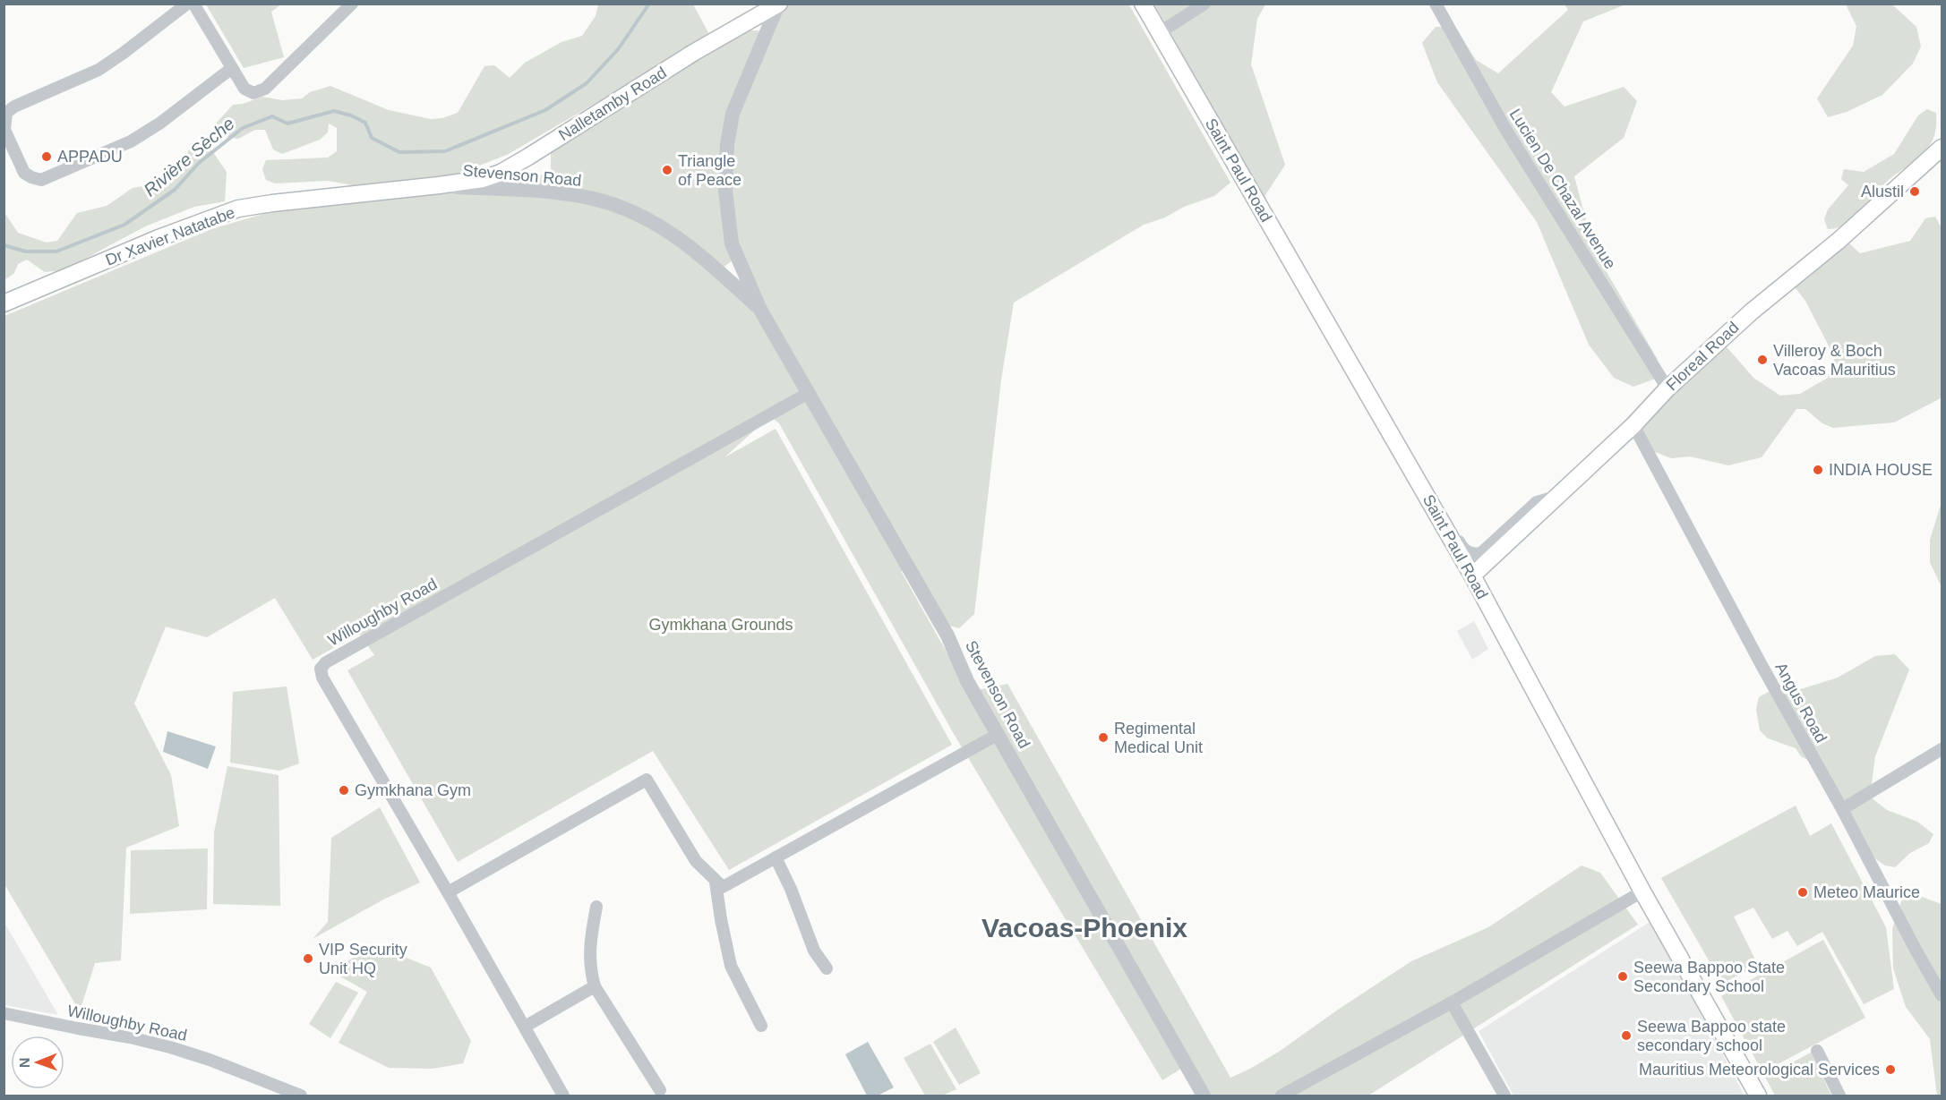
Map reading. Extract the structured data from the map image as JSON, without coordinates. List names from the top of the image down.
{
  "streets": {
    "main road": [
      "Nalletamby Road",
      "Saint Paul Road",
      "Dr Xavier Natatabe",
      "Floreal Road"
    ],
    "street": [
      "Stevenson Road",
      "Lucien De Chazal Avenue",
      "Willoughby Road",
      "Angus Road"
    ]
  },
  "crossings": [
    ["Nalletamby Road", "Stevenson Road"],
    ["Nalletamby Road", "Dr Xavier Natatabe"],
    ["Saint Paul Road", "Floreal Road"],
    ["Stevenson Road", "Dr Xavier Natatabe"],
    ["Stevenson Road", "Willoughby Road"],
    ["Lucien De Chazal Avenue", "Floreal Road"],
    ["Floreal Road", "Angus Road"]
  ],
  "districts": ["Vacoas-Phoenix"],
  "water": ["Rivière Sèche"],
  "parks": ["Gymkhana Grounds"],
  "places": [
    "APPADU",
    "Triangle of Peace",
    "Alustil",
    "Villeroy & Boch Vacoas Mauritius",
    "INDIA HOUSE",
    "Regimental Medical Unit",
    "Gymkhana Gym",
    "Meteo Maurice",
    "VIP Security Unit HQ",
    "Seewa Bappoo State Secondary School",
    "Seewa Bappoo state secondary school",
    "Mauritius Meteorological Services"
  ],
  "north": "left"
}
